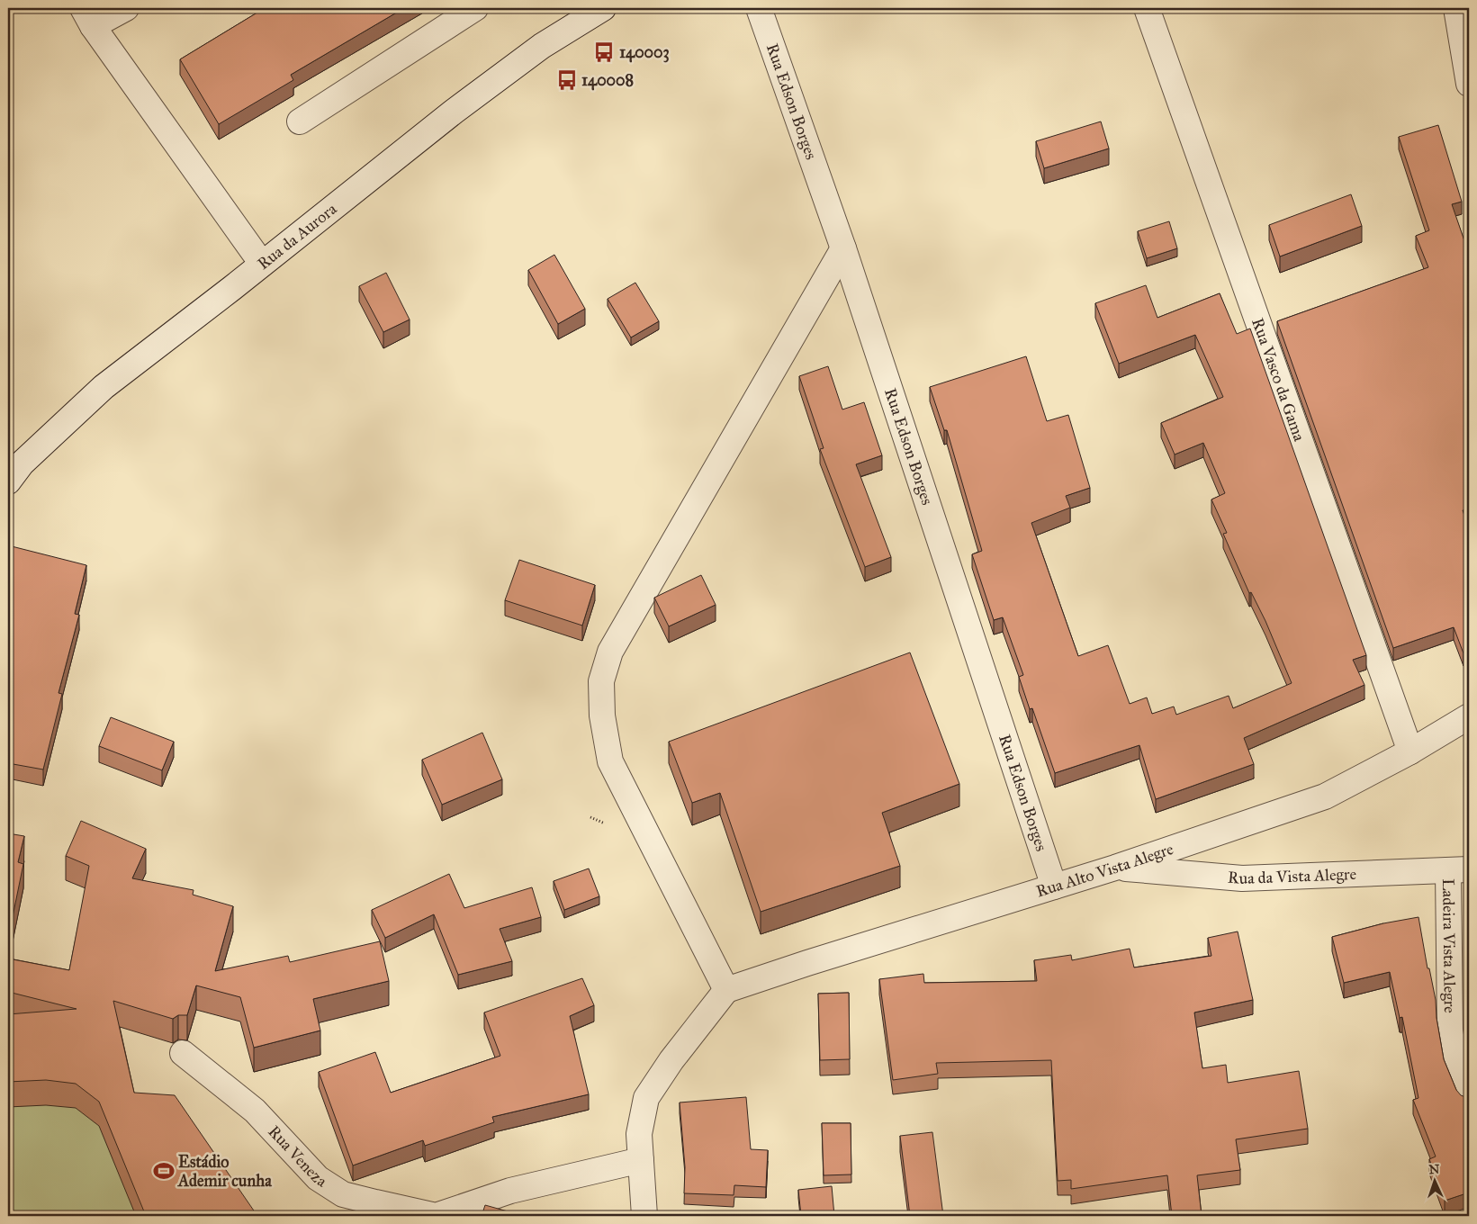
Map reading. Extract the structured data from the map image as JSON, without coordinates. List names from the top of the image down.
{
  "streets": {
    "street": [
      "Rua Edson Borges",
      "Rua da Aurora",
      "Rua Vasco da Gama",
      "Rua Alto Vista Alegre",
      "Rua da Vista Alegre",
      "Ladeira Vista Alegre",
      "Rua Veneza"
    ]
  },
  "crossings": [
    ["Rua Edson Borges", "Rua Alto Vista Alegre"],
    ["Rua Vasco da Gama", "Rua Alto Vista Alegre"],
    ["Rua Alto Vista Alegre", "Rua da Vista Alegre"],
    ["Rua da Vista Alegre", "Ladeira Vista Alegre"]
  ],
  "places": {
    "bus stop": ["140003", "140008"],
    "sports": ["Estádio Ademir cunha"]
  },
  "north": "top"
}
